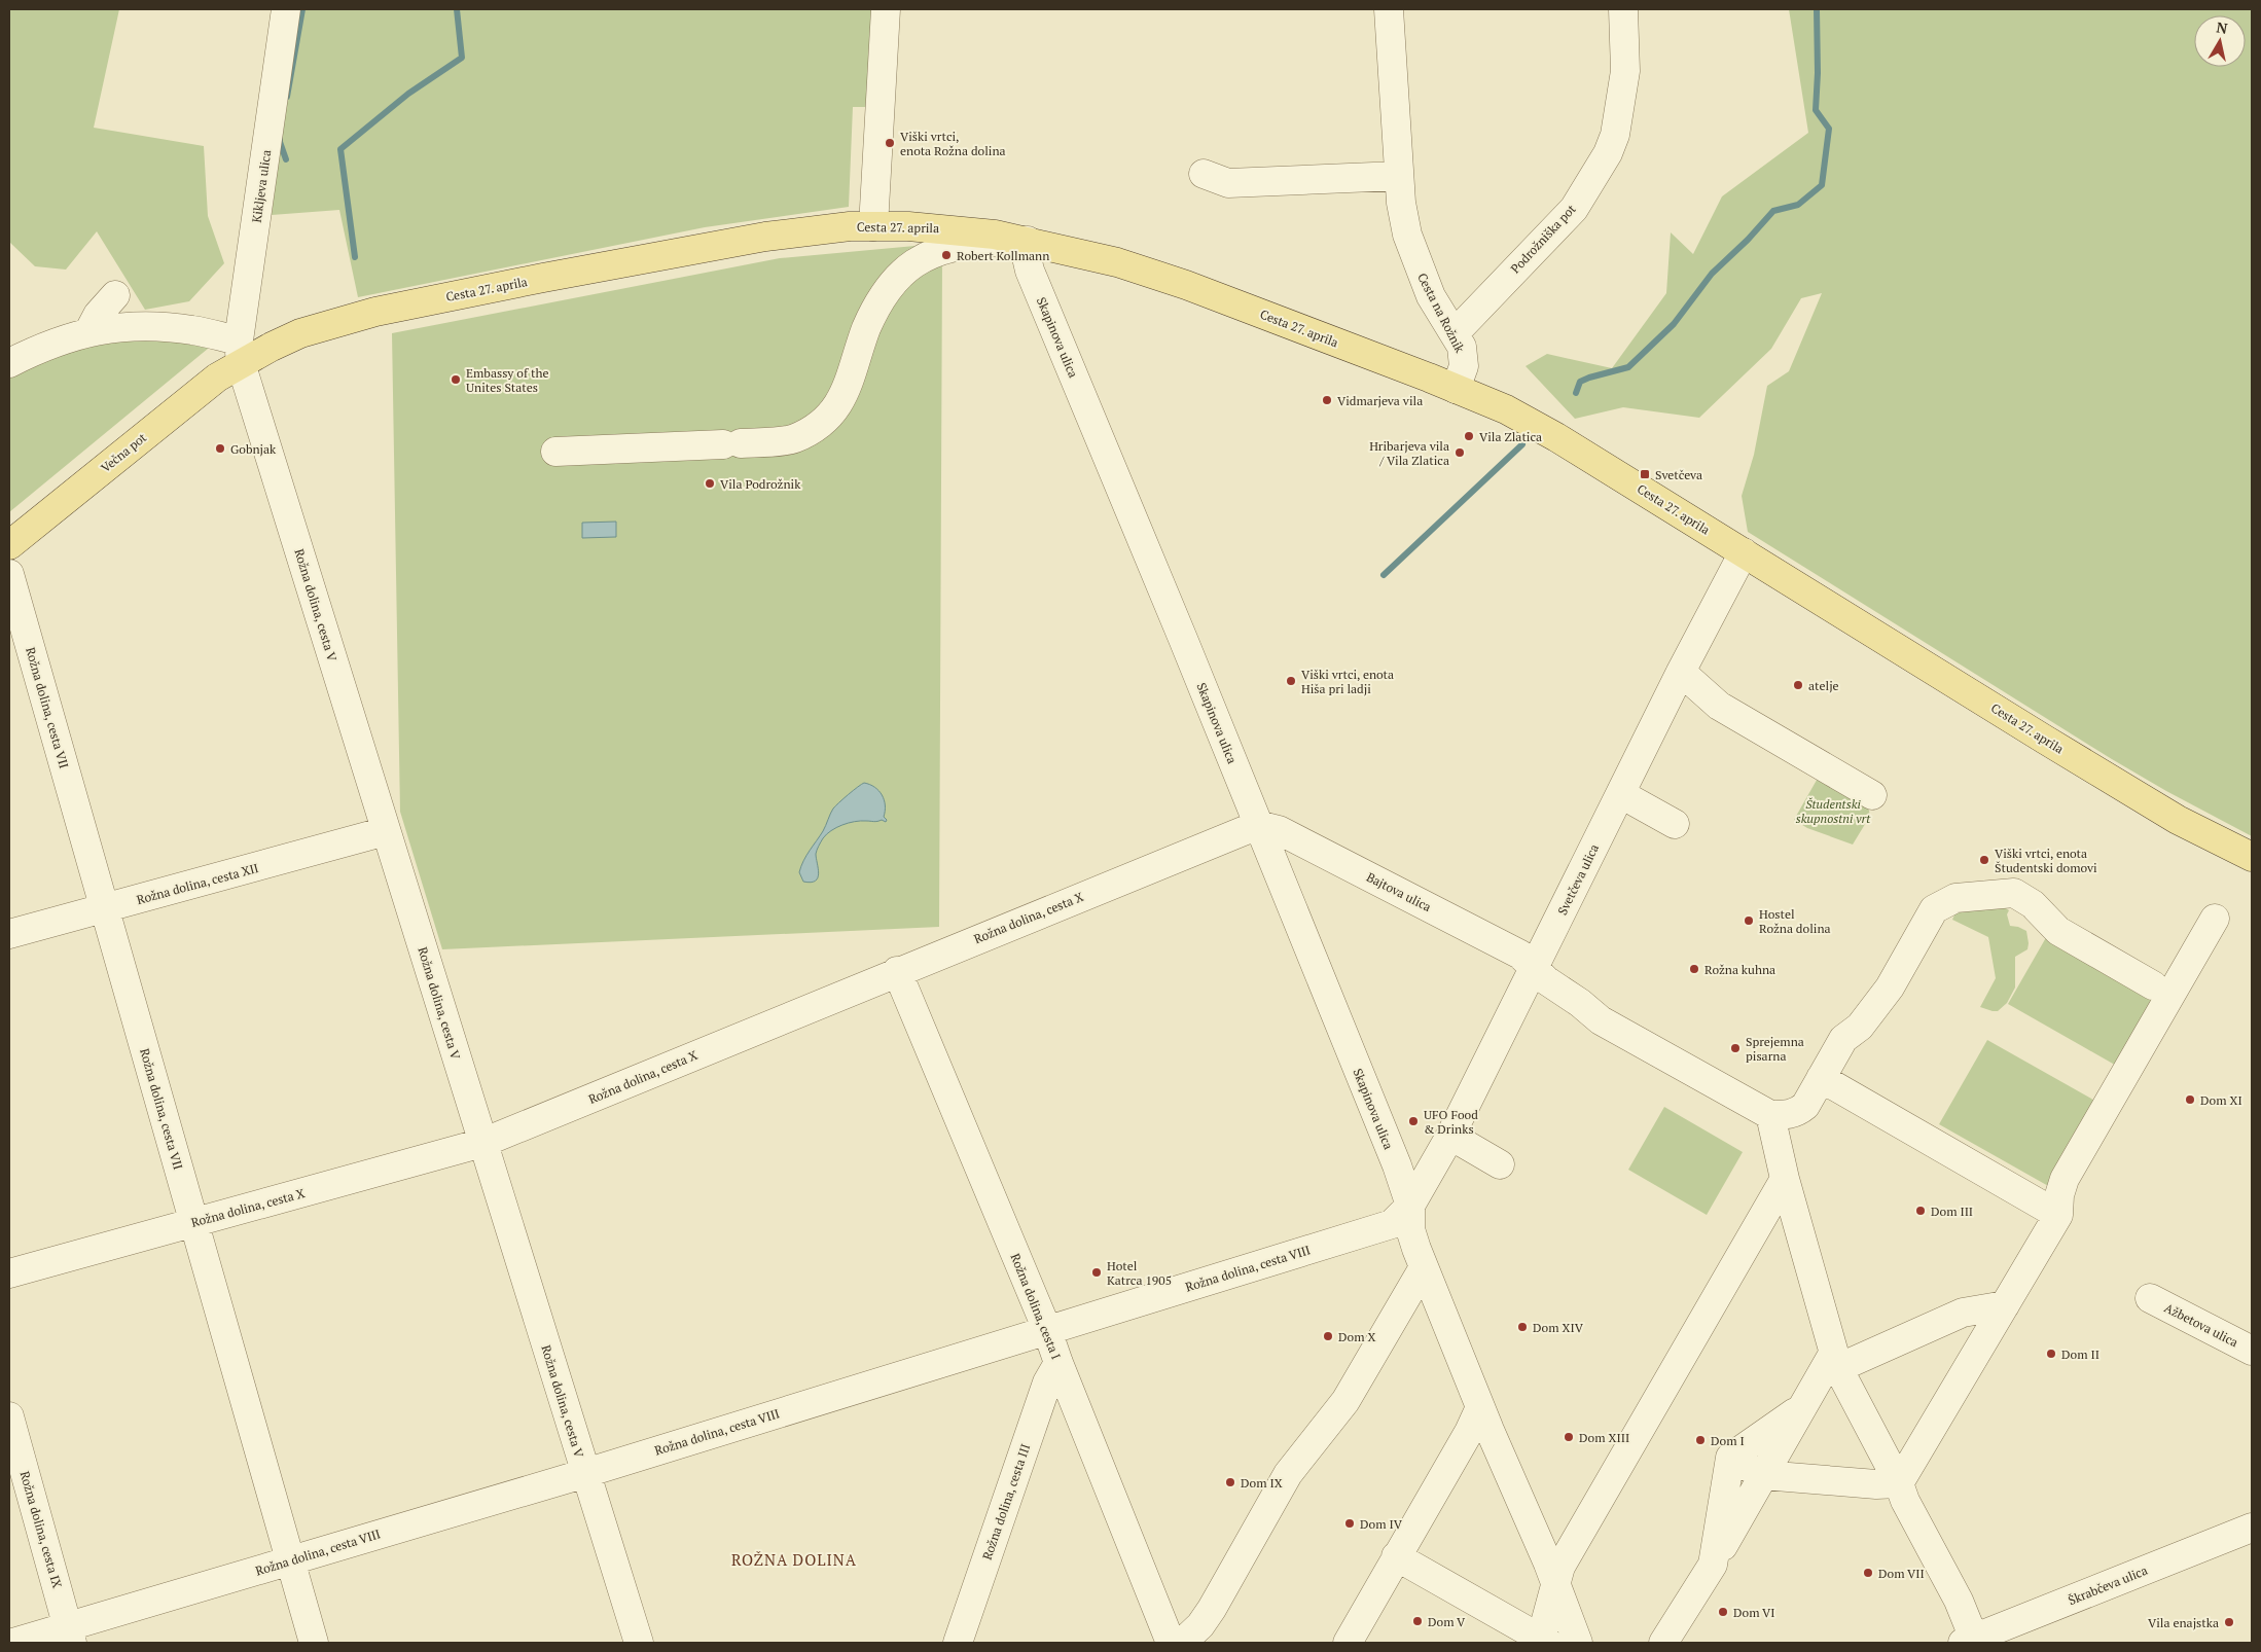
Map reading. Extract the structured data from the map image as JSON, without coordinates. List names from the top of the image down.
{
  "streets": {
    "main road": ["Cesta 27. aprila", "Večna pot"],
    "street": [
      "Kikljeva ulica",
      "Podrožniška pot",
      "Cesta na Rožnik",
      "Skapinova ulica",
      "Rožna dolina, cesta V",
      "Rožna dolina, cesta VII",
      "Svetčeva ulica",
      "Rožna dolina, cesta XII",
      "Bajtova ulica",
      "Rožna dolina, cesta X",
      "Rožna dolina, cesta VIII",
      "Rožna dolina, cesta I",
      "Ažbetova ulica",
      "Rožna dolina, cesta III",
      "Rožna dolina, cesta IX",
      "Škrabčeva ulica"
    ]
  },
  "crossings": [
    ["Kikljeva ulica", "Cesta 27. aprila"],
    ["Kikljeva ulica", "Večna pot"],
    ["Kikljeva ulica", "Rožna dolina, cesta V"],
    ["Cesta 27. aprila", "Cesta na Rožnik"],
    ["Cesta 27. aprila", "Skapinova ulica"],
    ["Cesta 27. aprila", "Večna pot"],
    ["Cesta 27. aprila", "Rožna dolina, cesta V"],
    ["Cesta 27. aprila", "Svetčeva ulica"],
    ["Podrožniška pot", "Cesta na Rožnik"],
    ["Skapinova ulica", "Svetčeva ulica"],
    ["Skapinova ulica", "Bajtova ulica"],
    ["Skapinova ulica", "Rožna dolina, cesta X"],
    ["Skapinova ulica", "Rožna dolina, cesta VIII"],
    ["Večna pot", "Rožna dolina, cesta V"],
    ["Rožna dolina, cesta V", "Rožna dolina, cesta XII"],
    ["Rožna dolina, cesta V", "Rožna dolina, cesta X"],
    ["Rožna dolina, cesta V", "Rožna dolina, cesta VIII"],
    ["Rožna dolina, cesta VII", "Rožna dolina, cesta XII"],
    ["Rožna dolina, cesta VII", "Rožna dolina, cesta X"],
    ["Rožna dolina, cesta VII", "Rožna dolina, cesta VIII"],
    ["Svetčeva ulica", "Bajtova ulica"],
    ["Svetčeva ulica", "Rožna dolina, cesta VIII"],
    ["Bajtova ulica", "Rožna dolina, cesta X"],
    ["Rožna dolina, cesta X", "Rožna dolina, cesta I"],
    ["Rožna dolina, cesta VIII", "Rožna dolina, cesta I"],
    ["Rožna dolina, cesta VIII", "Rožna dolina, cesta IX"],
    ["Rožna dolina, cesta I", "Rožna dolina, cesta III"]
  ],
  "districts": ["ROŽNA DOLINA"],
  "parks": ["Študentski skupnostni vrt"],
  "places": {
    "other": [
      "Viški vrtci, enota Rožna dolina",
      "Robert Kollmann",
      "Embassy of the Unites States",
      "Vidmarjeva vila",
      "Vila Zlatica",
      "Gobnjak",
      "Hribarjeva vila / Vila Zlatica",
      "Vila Podrožnik",
      "Viški vrtci, enota Hiša pri ladji",
      "atelje",
      "Viški vrtci, enota Študentski domovi",
      "Hostel Rožna dolina",
      "Rožna kuhna",
      "Sprejemna pisarna",
      "Dom XI",
      "UFO Food & Drinks",
      "Dom III",
      "Hotel Katrca 1905",
      "Dom XIV",
      "Dom X",
      "Dom II",
      "Dom XIII",
      "Dom I",
      "Dom IX",
      "Dom IV",
      "Dom VII",
      "Dom VI",
      "Dom V",
      "Vila enajstka"
    ],
    "transit": ["Svetčeva"]
  },
  "north": "top"
}
